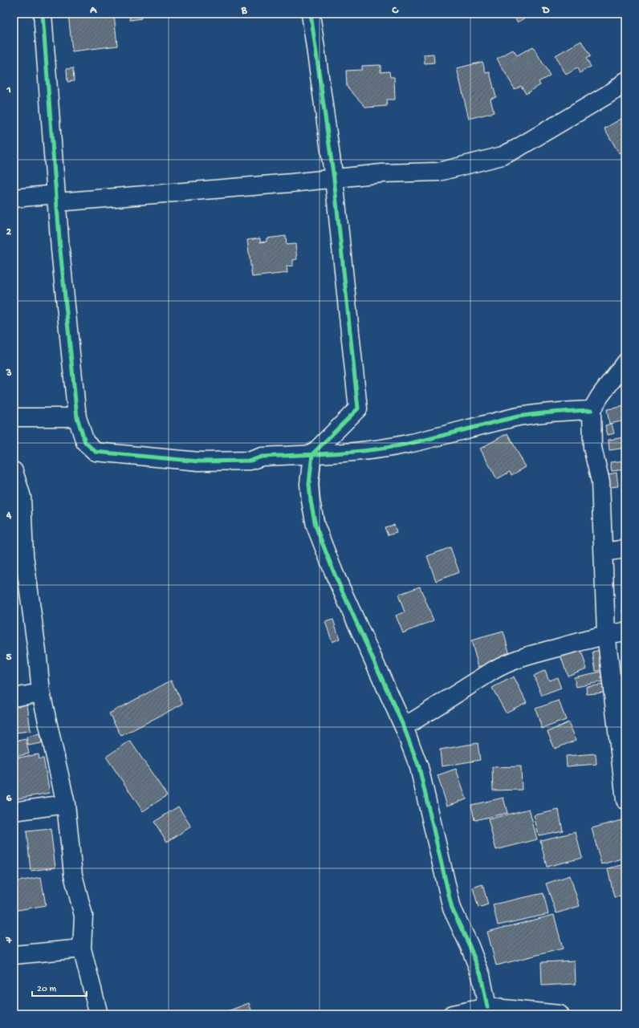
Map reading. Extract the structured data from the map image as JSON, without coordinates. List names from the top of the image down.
{
  "scale_bar": "20 m",
  "grid": {
    "columns": [
      "A",
      "B",
      "C",
      "D"
    ],
    "rows": [
      "1",
      "2",
      "3",
      "4",
      "5",
      "6",
      "7"
    ]
  }
}
